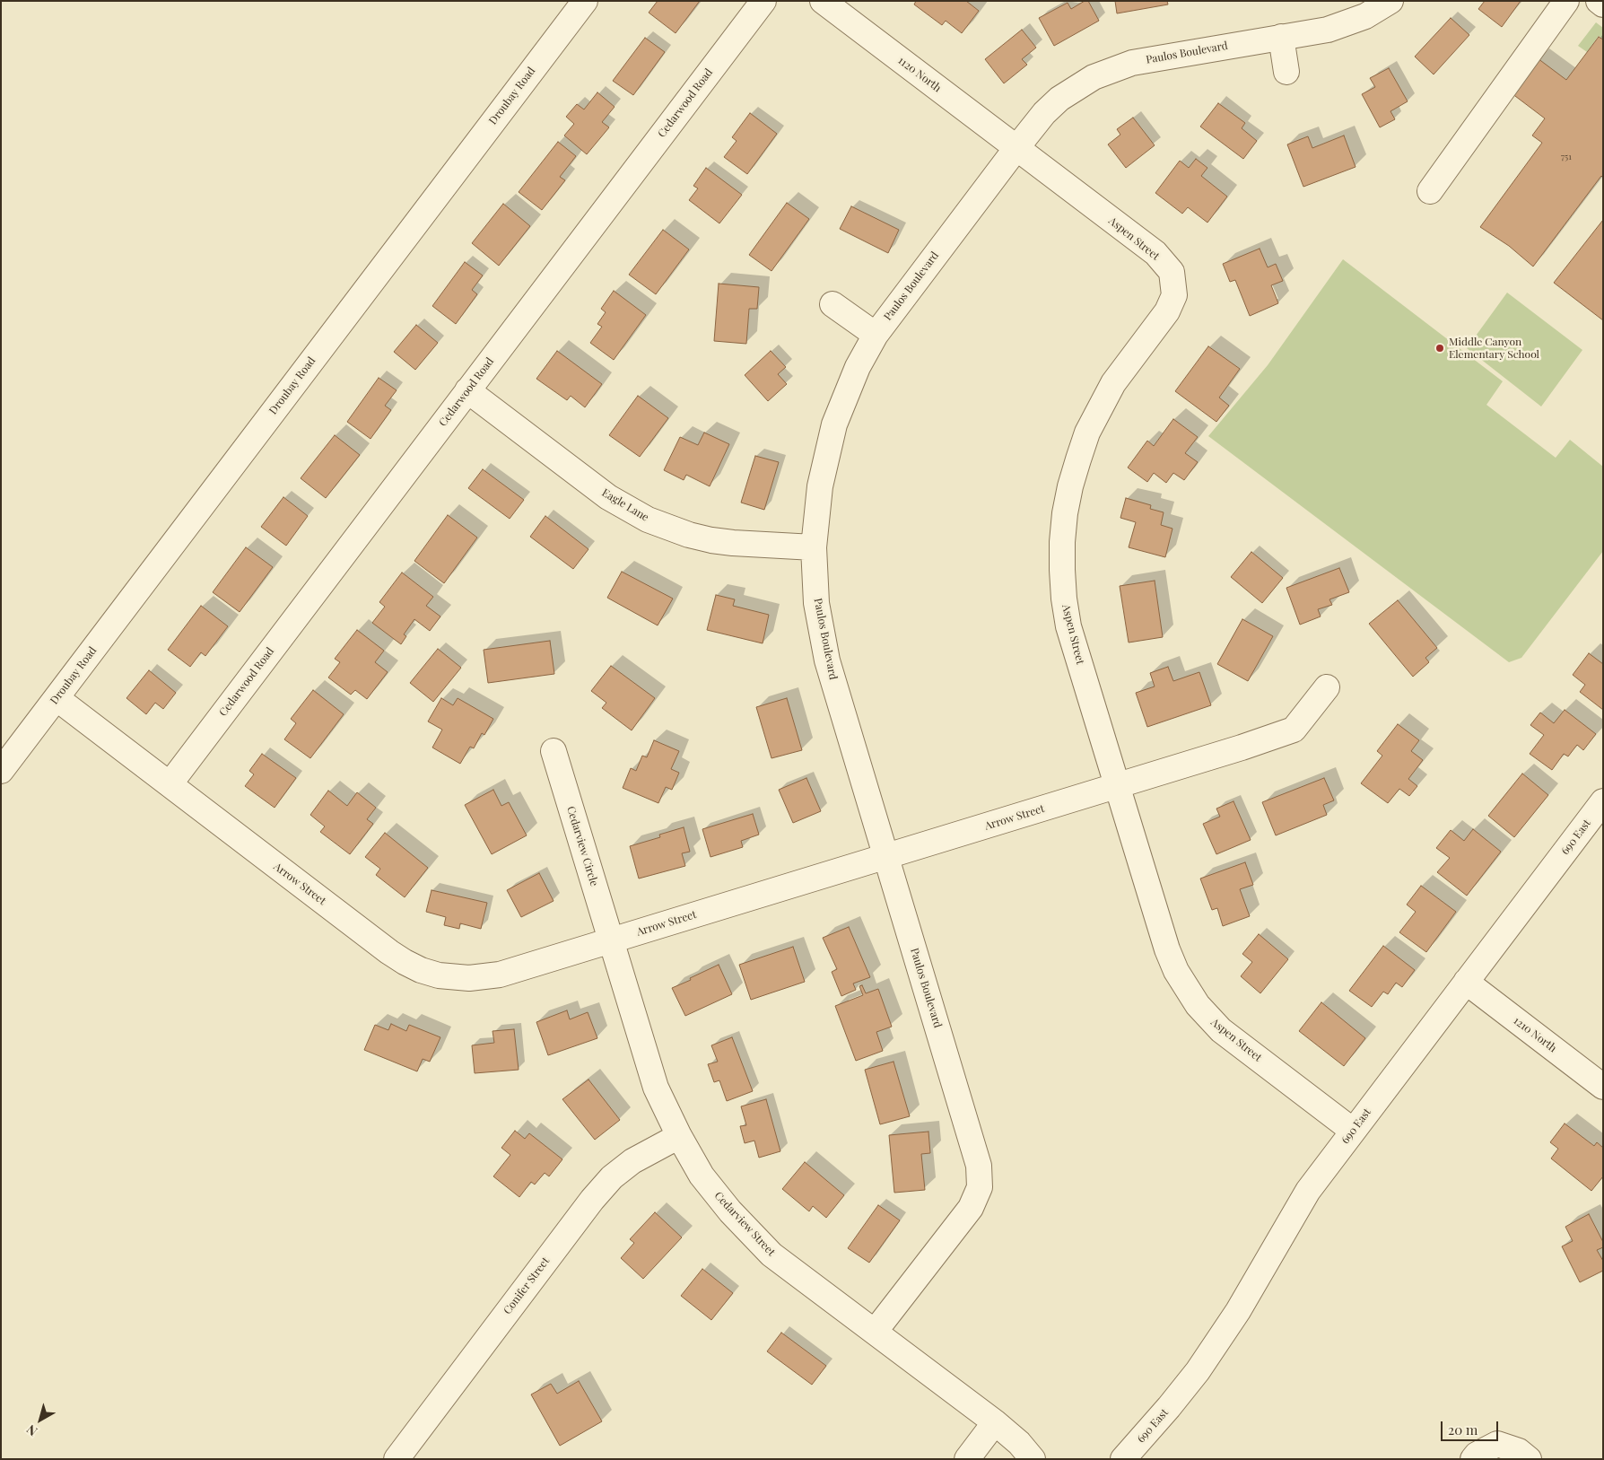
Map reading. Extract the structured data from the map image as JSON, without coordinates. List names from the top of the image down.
{
  "streets": {
    "street": [
      "Paulos Boulevard",
      "1120 North",
      "Droubay Road",
      "Cedarwood Road",
      "Aspen Street",
      "Eagle Lane",
      "Arrow Street",
      "690 East",
      "Cedarview Circle",
      "1210 North",
      "Cedarview Street",
      "Conifer Street"
    ]
  },
  "crossings": [
    ["Paulos Boulevard", "1120 North"],
    ["Paulos Boulevard", "Aspen Street"],
    ["Paulos Boulevard", "Eagle Lane"],
    ["Paulos Boulevard", "Arrow Street"],
    ["Paulos Boulevard", "Cedarview Street"],
    ["1120 North", "Aspen Street"],
    ["Droubay Road", "Arrow Street"],
    ["Cedarwood Road", "Eagle Lane"],
    ["Cedarwood Road", "Arrow Street"],
    ["Aspen Street", "Arrow Street"],
    ["Aspen Street", "690 East"],
    ["Arrow Street", "Cedarview Circle"],
    ["Arrow Street", "Cedarview Street"],
    ["690 East", "1210 North"],
    ["Cedarview Circle", "Cedarview Street"],
    ["Cedarview Street", "Conifer Street"]
  ],
  "places": ["Middle Canyon Elementary School"],
  "house_numbers": ["751"],
  "scale_bar": "20 m",
  "north": "bottom left"
}
